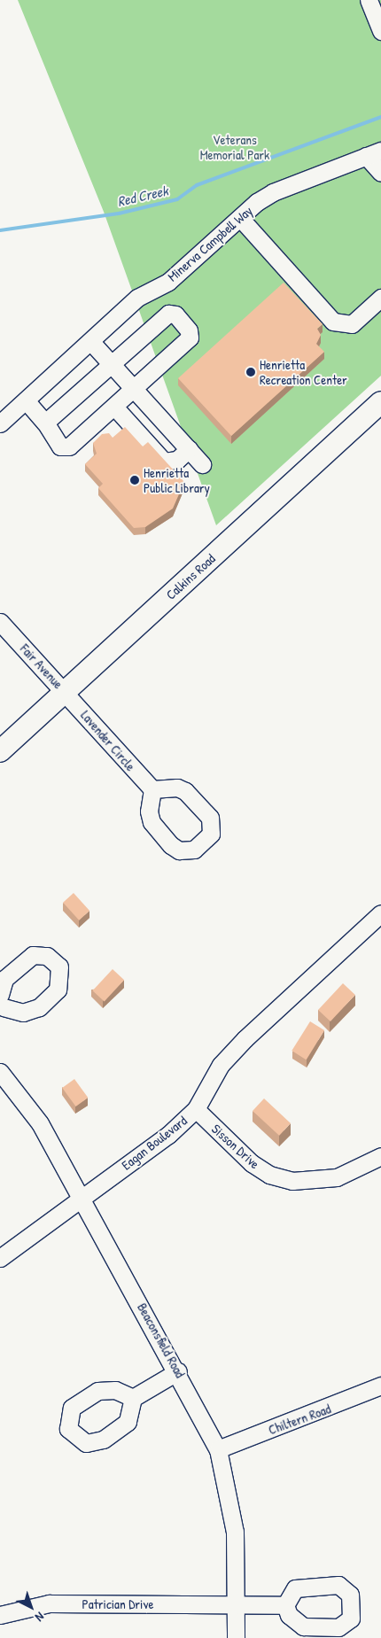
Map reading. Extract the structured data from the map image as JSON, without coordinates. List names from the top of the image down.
{
  "streets": {
    "main road": ["Calkins Road"],
    "street": [
      "Minerva Campbell Way",
      "Fair Avenue",
      "Lavender Circle",
      "Eagan Boulevard",
      "Sisson Drive",
      "Beaconsfield Road",
      "Chiltern Road",
      "Patrician Drive"
    ]
  },
  "crossings": [
    ["Calkins Road", "Fair Avenue"],
    ["Calkins Road", "Lavender Circle"],
    ["Fair Avenue", "Lavender Circle"],
    ["Eagan Boulevard", "Sisson Drive"],
    ["Eagan Boulevard", "Beaconsfield Road"],
    ["Beaconsfield Road", "Chiltern Road"],
    ["Beaconsfield Road", "Patrician Drive"]
  ],
  "water": ["Red Creek"],
  "parks": ["Veterans Memorial Park"],
  "places": ["Henrietta Recreation Center", "Henrietta Public Library"],
  "north": "bottom right"
}
